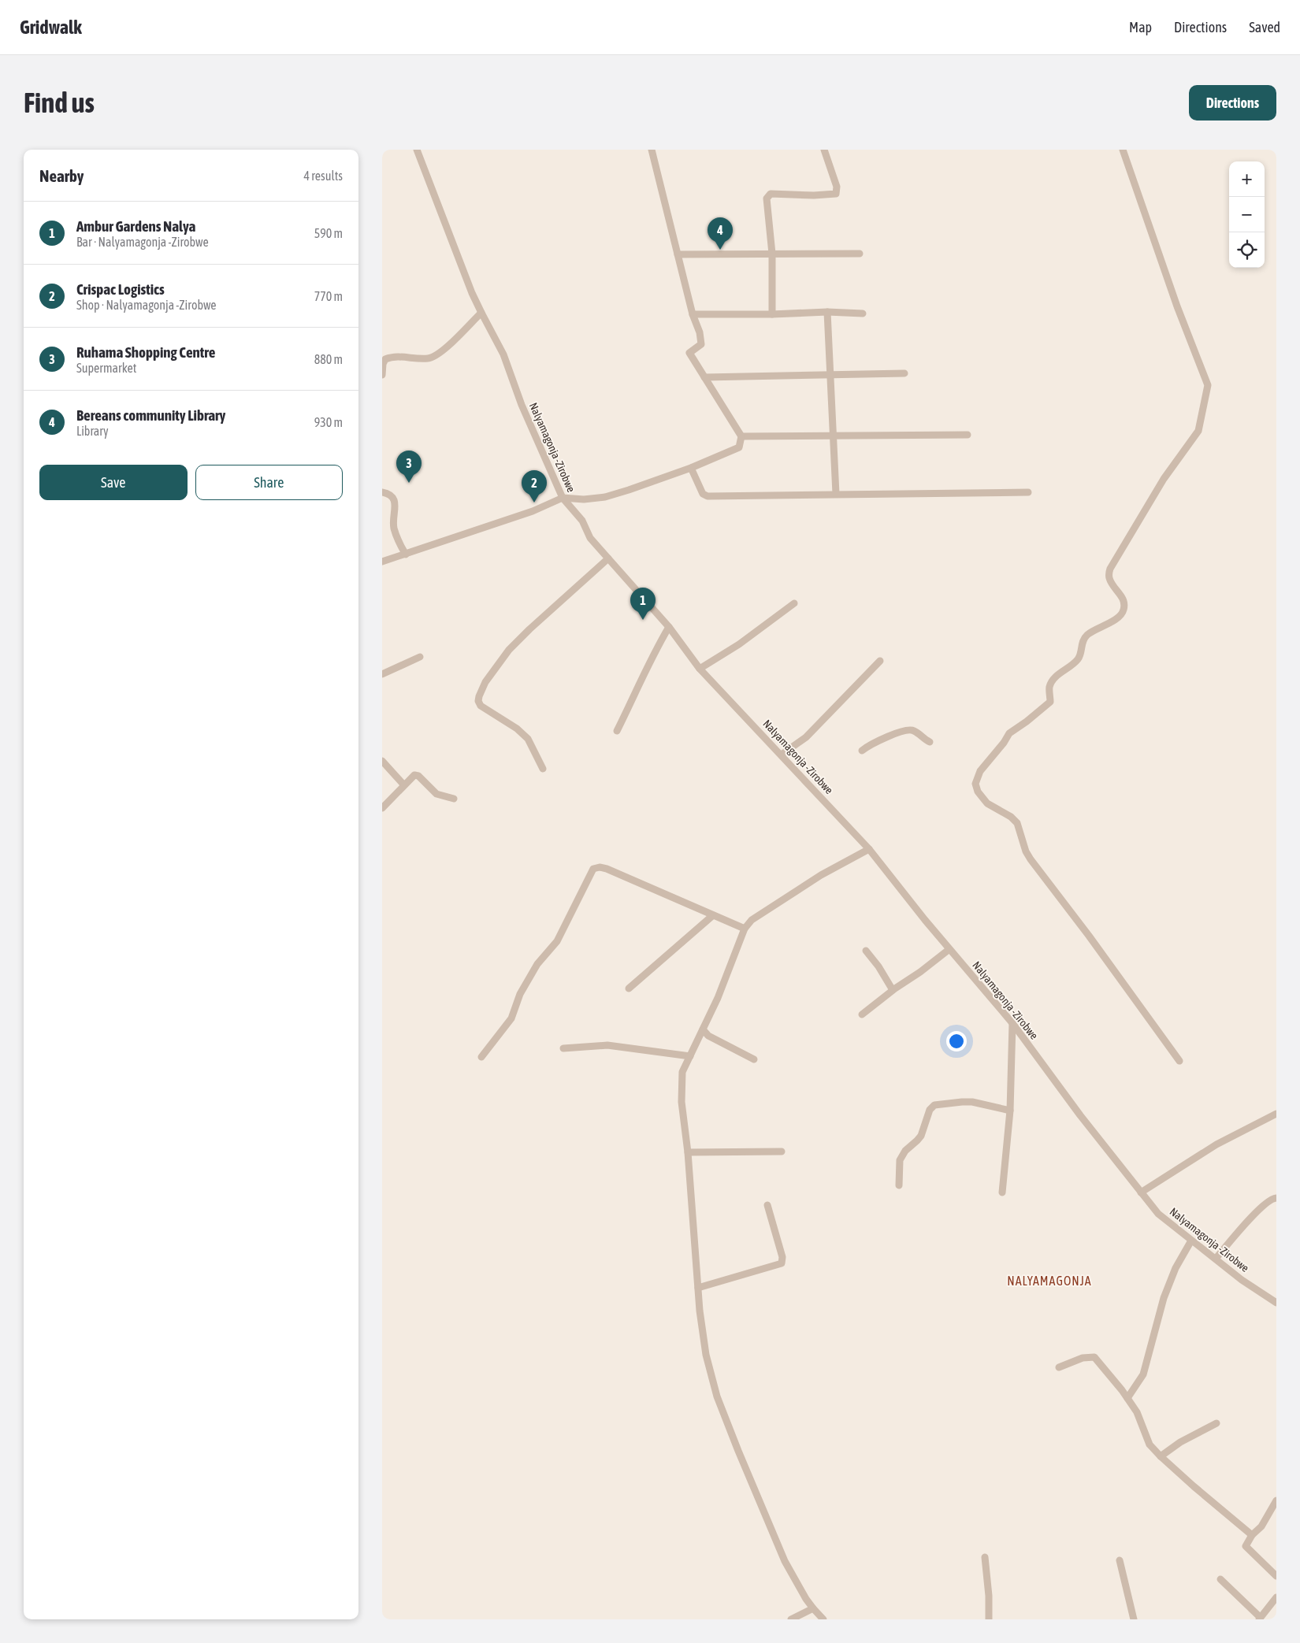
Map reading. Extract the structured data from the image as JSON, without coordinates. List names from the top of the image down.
{
  "streets": {
    "street": ["Nalyamagonja -Zirobwe"]
  },
  "districts": ["NALYAMAGONJA"],
  "page": {
    "header": "Gridwalk",
    "nav": ["Map", "Directions", "Saved"],
    "buttons": [
      "Directions",
      ["Save", "Share"]
    ],
    "title": "Find us",
    "heading": ["Nearby", "4 results"],
    "map_buttons": ["+", "−"],
    "list": [
      {
        "mark": "1",
        "name": "Ambur Gardens Nalya",
        "note": "Bar · Nalyamagonja -Zirobwe",
        "value": "590 m"
      },
      {
        "mark": "2",
        "name": "Crispac Logistics",
        "note": "Shop · Nalyamagonja -Zirobwe",
        "value": "770 m"
      },
      {
        "mark": "3",
        "name": "Ruhama Shopping Centre",
        "note": "Supermarket",
        "value": "880 m"
      },
      {
        "mark": "4",
        "name": "Bereans community Library",
        "note": "Library",
        "value": "930 m"
      }
    ],
    "pins": [
      "4",
      "3",
      "2",
      "1"
    ]
  }
}
